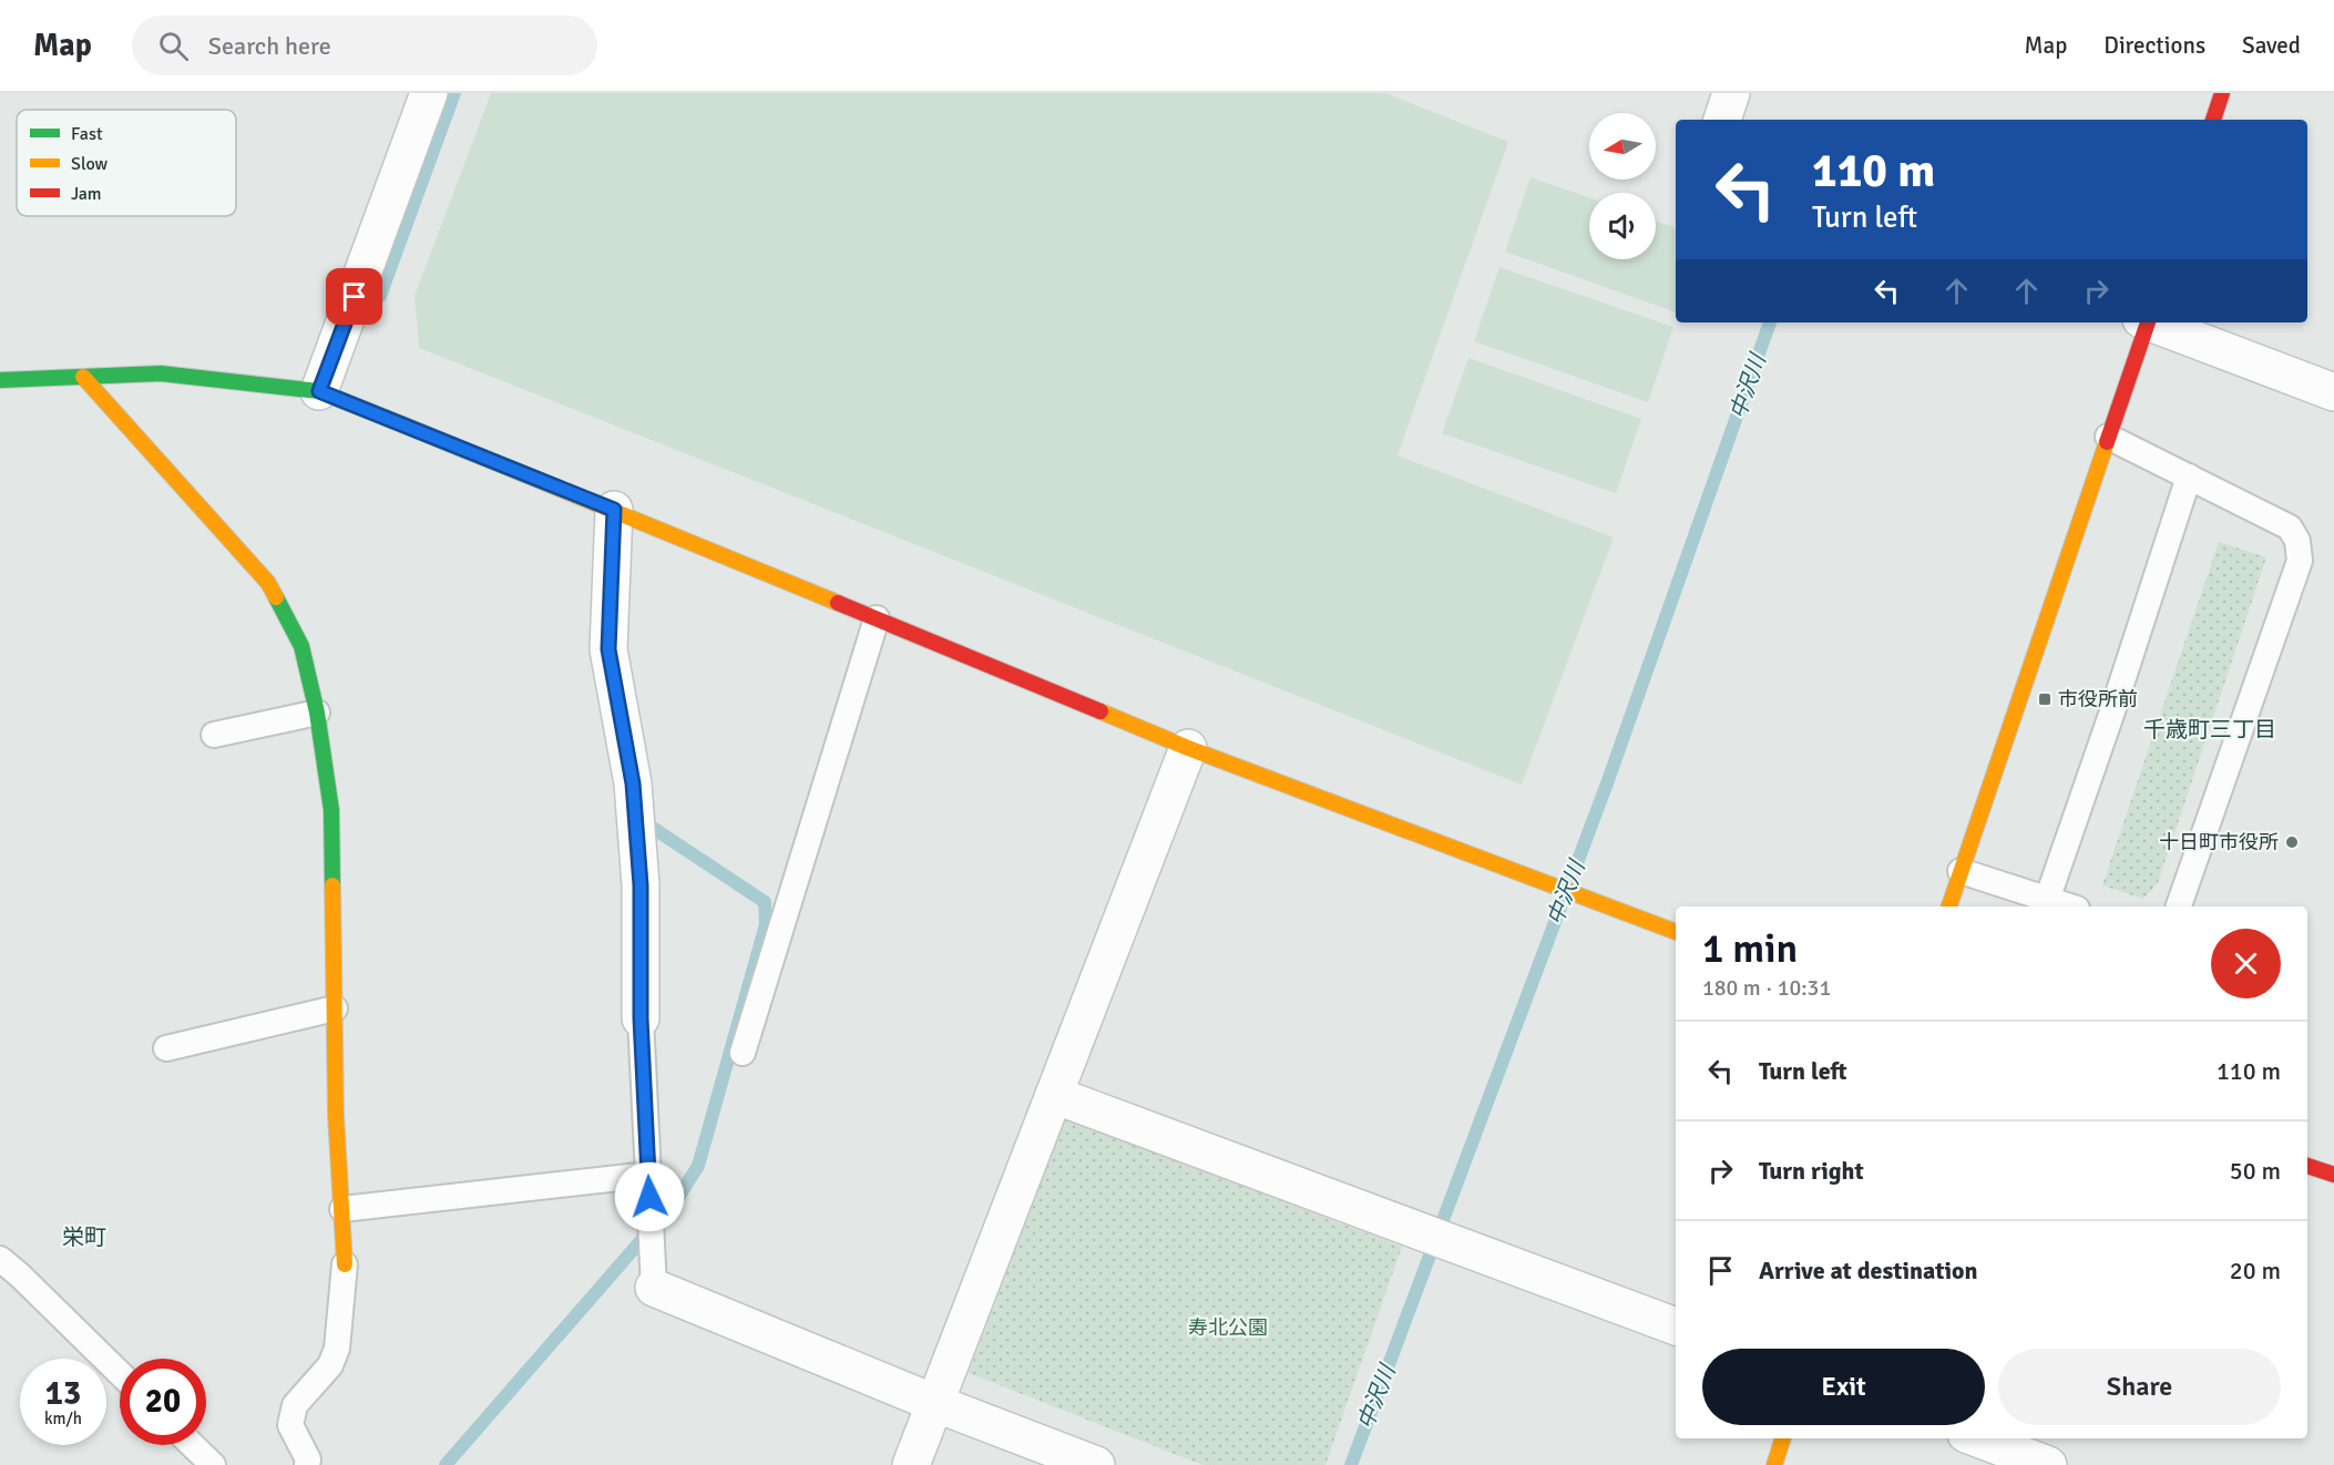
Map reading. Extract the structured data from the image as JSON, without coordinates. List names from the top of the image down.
{
  "districts": ["千歳町三丁目", "栄町"],
  "water": ["中沢川"],
  "parks": ["寿北公園"],
  "places": {
    "transit": ["市役所前"],
    "other": ["十日町市役所"]
  },
  "legend": ["Fast", "Slow", "Jam"],
  "north": "left",
  "page": {
    "header": "Map",
    "search": "Search here",
    "nav": ["Map", "Directions", "Saved"],
    "turn": ["110 m", "Turn left"],
    "heading": ["1 min", "180 m · 10:31"],
    "list": [
      {
        "name": "Turn left",
        "value": "110 m"
      },
      {
        "name": "Turn right",
        "value": "50 m"
      },
      {
        "name": "Arrive at destination",
        "value": "20 m"
      }
    ],
    "buttons": ["Exit", "Share"],
    "speed": "13 km/h",
    "limit": "20"
  }
}
